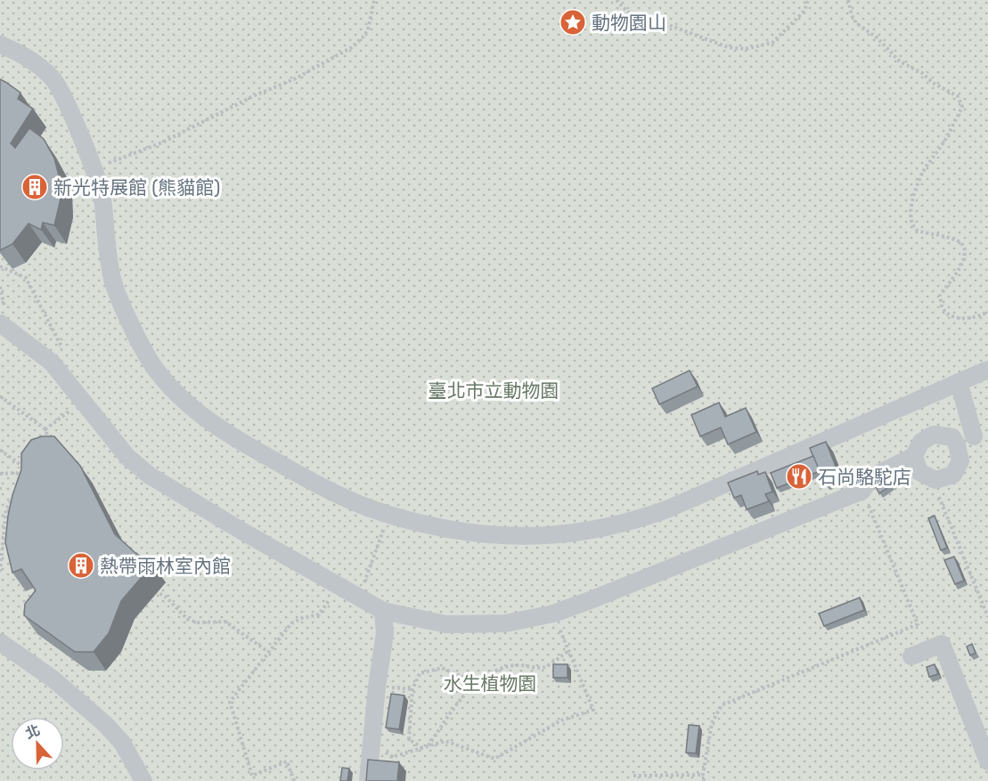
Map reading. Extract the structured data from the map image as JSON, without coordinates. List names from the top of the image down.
{
  "parks": ["臺北市立動物園", "水生植物園"],
  "places": {
    "place": ["動物園山"],
    "building": ["新光特展館 (熊貓館)", "熱帶雨林室內館"],
    "restaurant": ["石尚駱駝店"]
  },
  "north": "top"
}
